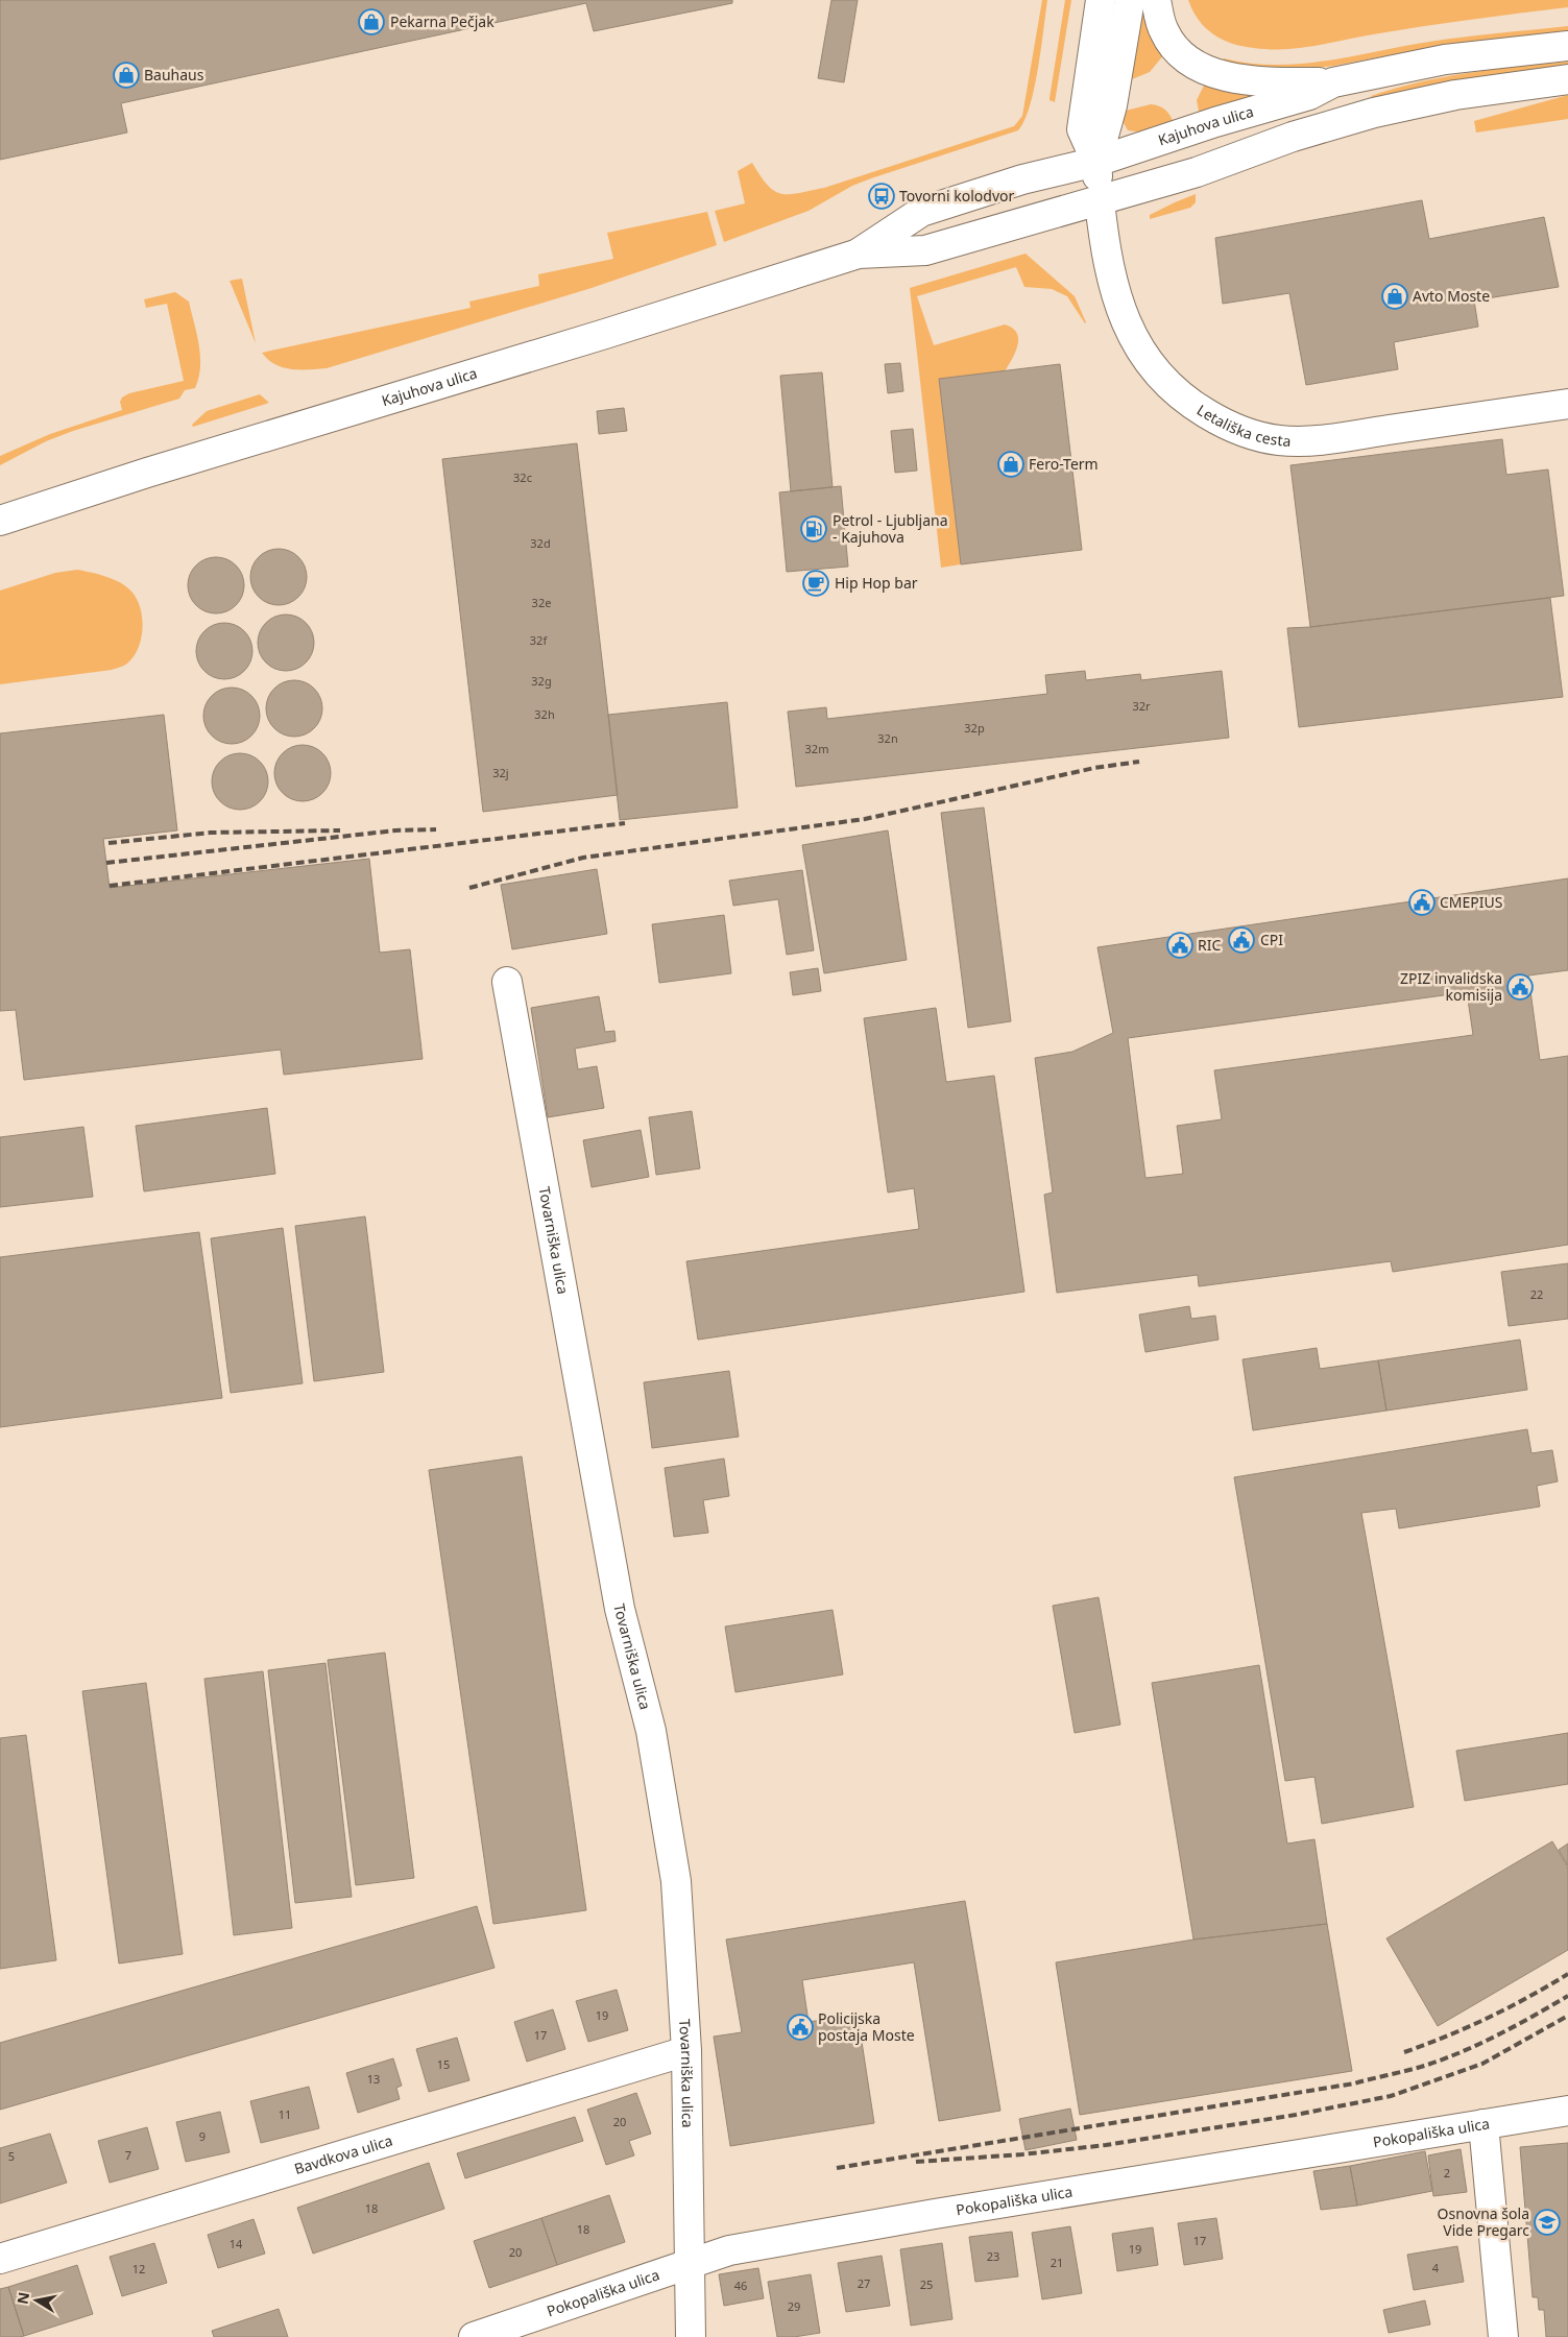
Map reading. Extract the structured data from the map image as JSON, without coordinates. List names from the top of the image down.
{
  "streets": {
    "street": [
      "Kajuhova ulica",
      "Letališka cesta",
      "Tovarniška ulica",
      "Pokopališka ulica",
      "Bavdkova ulica"
    ]
  },
  "crossings": [
    ["Kajuhova ulica", "Letališka cesta"],
    ["Tovarniška ulica", "Pokopališka ulica"],
    ["Tovarniška ulica", "Bavdkova ulica"]
  ],
  "places": {
    "shop": [
      "Pekarna Pečjak",
      "Bauhaus",
      "Avto Moste",
      "Fero-Term"
    ],
    "bus stop": ["Tovorni kolodvor"],
    "fuel station": ["Petrol - Ljubljana - Kajuhova"],
    "cafe": ["Hip Hop bar"],
    "public building": [
      "CMEPIUS",
      "CPI",
      "RIC",
      "ZPIZ invalidska komisija",
      "Policijska postaja Moste"
    ],
    "school or university": ["Osnovna šola Vide Pregarc"]
  },
  "house_numbers": [
    "32c",
    "32d",
    "32e",
    "32f",
    "32g",
    "32r",
    "32h",
    "32p",
    "32n",
    "32m",
    "32j",
    "22",
    "19",
    "17",
    "15",
    "13",
    "11",
    "20",
    "9",
    "7",
    "5",
    "2",
    "18",
    "18",
    "17",
    "14",
    "19",
    "20",
    "23",
    "21",
    "4",
    "12",
    "27",
    "25",
    "46",
    "29"
  ],
  "north": "left"
}
